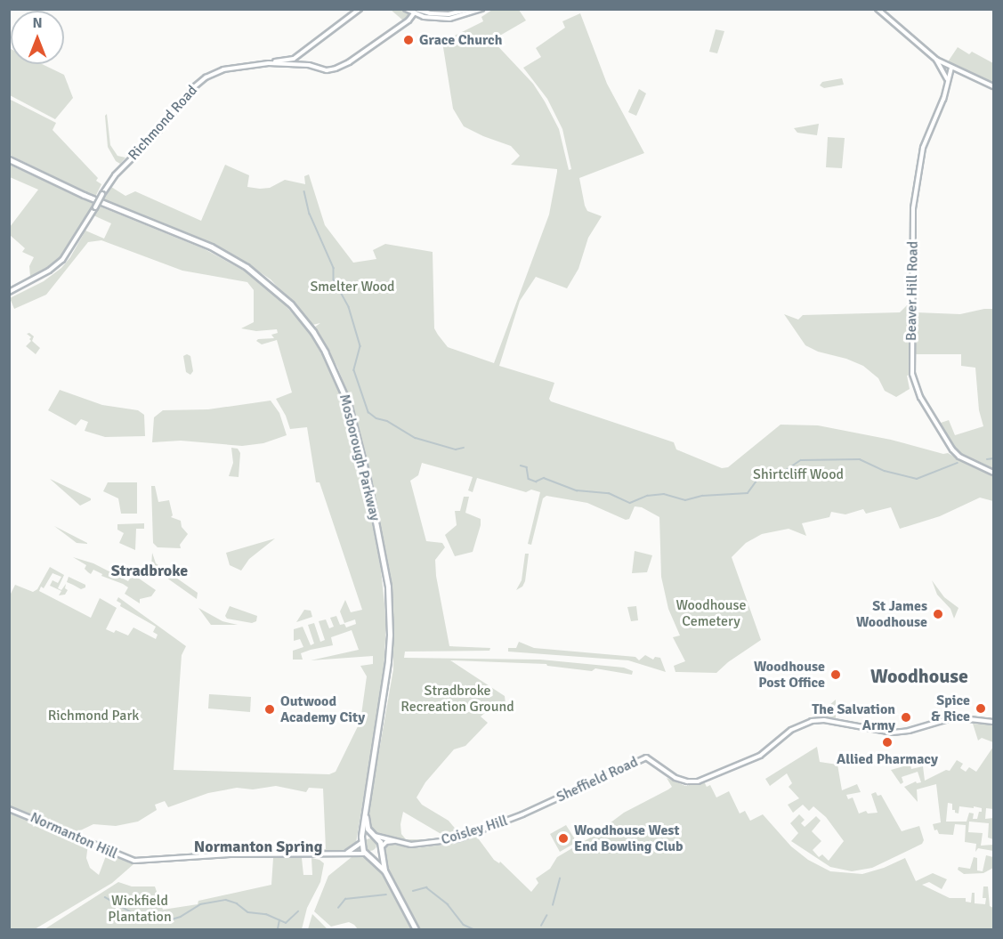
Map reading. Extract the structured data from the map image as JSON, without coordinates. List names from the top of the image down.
{
  "streets": {
    "highway": ["Mosborough Parkway"],
    "main road": [
      "Richmond Road",
      "Beaver Hill Road",
      "Sheffield Road",
      "Coisley Hill",
      "Normanton Hill"
    ]
  },
  "crossings": [
    ["Mosborough Parkway", "Coisley Hill"],
    ["Sheffield Road", "Coisley Hill"]
  ],
  "districts": ["Stradbroke", "Woodhouse", "Normanton Spring"],
  "parks": [
    "Smelter Wood",
    "Shirtcliff Wood",
    "Woodhouse Cemetery",
    "Stradbroke Recreation Ground",
    "Richmond Park",
    "Wickfield Plantation"
  ],
  "places": [
    "Grace Church",
    "St James Woodhouse",
    "Woodhouse Post Office",
    "Spice & Rice",
    "Outwood Academy City",
    "The Salvation Army",
    "Allied Pharmacy",
    "Woodhouse West End Bowling Club"
  ],
  "north": "top"
}
